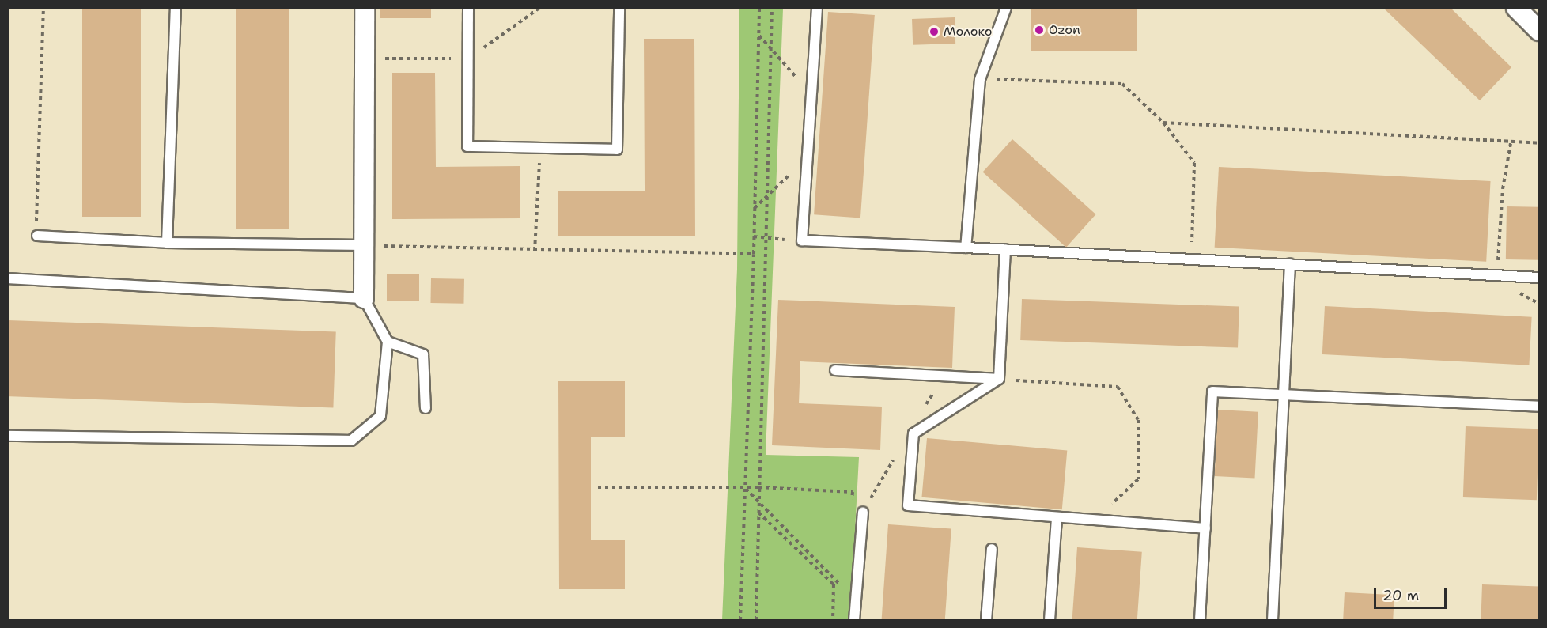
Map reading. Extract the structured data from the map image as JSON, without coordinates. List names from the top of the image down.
{
  "places": ["Ozon", "Молоко"],
  "scale_bar": "20 m"
}
